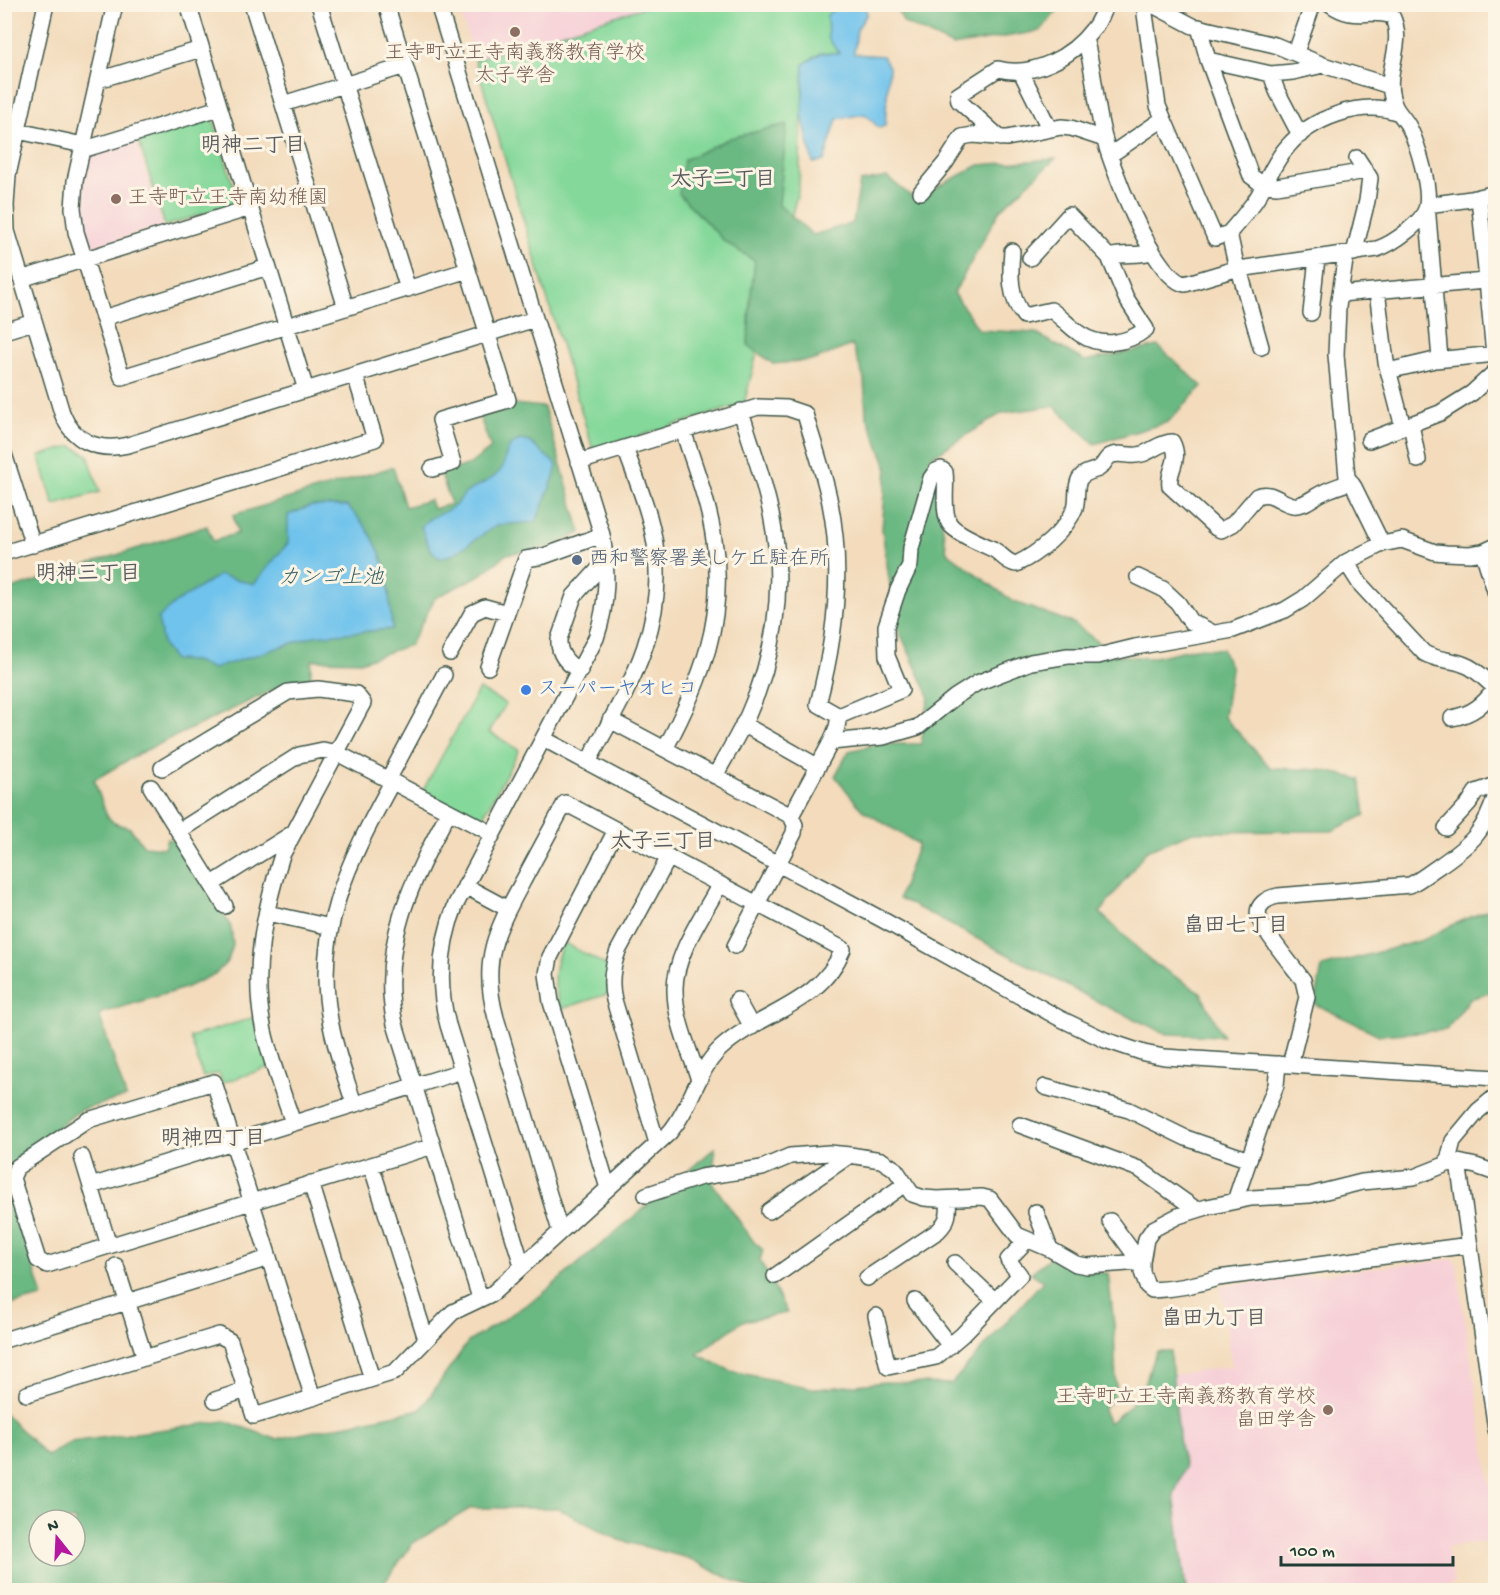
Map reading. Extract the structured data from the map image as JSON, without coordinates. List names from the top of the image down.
{
  "districts": [
    "明神二丁目",
    "太子二丁目",
    "明神三丁目",
    "太子三丁目",
    "畠田七丁目",
    "明神四丁目",
    "畠田九丁目"
  ],
  "water": ["カンゴ上池"],
  "places": [
    "王寺町立王寺南義務教育学校 太子学舎",
    "王寺町立王寺南幼稚園",
    "西和警察署美しケ丘駐在所",
    "スーパーヤオヒコ",
    "王寺町立王寺南義務教育学校 畠田学舎"
  ],
  "scale_bar": "100 m",
  "north": "top"
}
